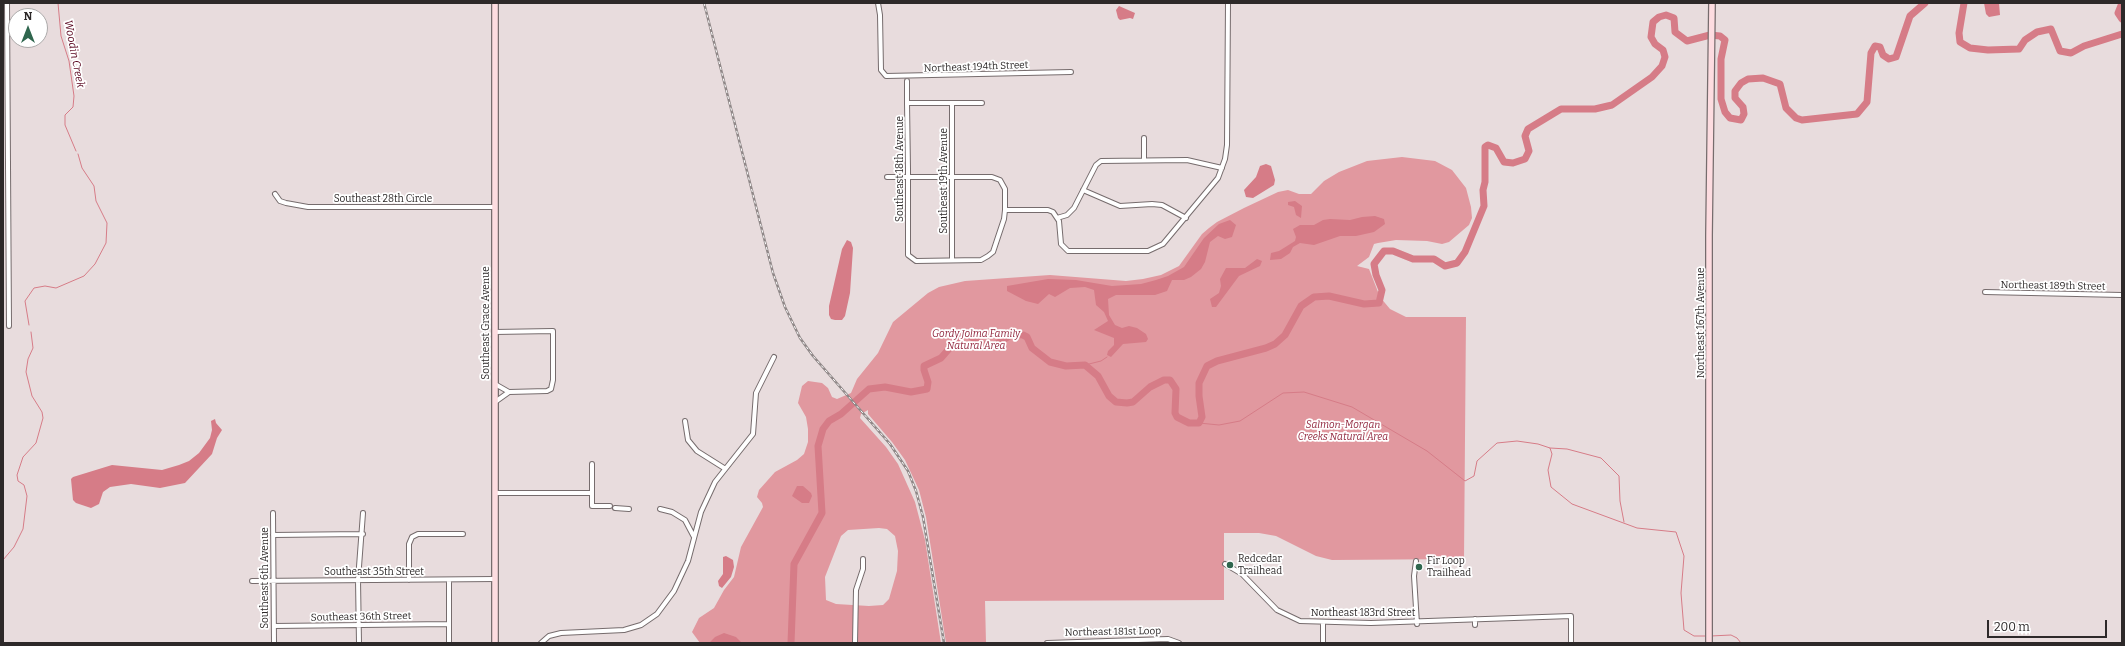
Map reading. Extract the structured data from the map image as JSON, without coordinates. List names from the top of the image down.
{
  "streets": {
    "street": [
      "Northeast 194th Street",
      "Southeast 18th Avenue",
      "Southeast 19th Avenue",
      "Southeast 28th Circle",
      "Northeast 189th Street",
      "Southeast Grace Avenue",
      "Northeast 167th Avenue",
      "Southeast 35th Street",
      "Southeast 6th Avenue",
      "Northeast 183rd Street",
      "Southeast 36th Street",
      "Northeast 181st Loop"
    ]
  },
  "crossings": [
    ["Southeast 18th Avenue", "Southeast 19th Avenue"],
    ["Southeast 28th Circle", "Southeast Grace Avenue"],
    ["Southeast Grace Avenue", "Southeast 35th Street"],
    ["Southeast 35th Street", "Southeast 6th Avenue"],
    ["Southeast 6th Avenue", "Southeast 36th Street"]
  ],
  "water": ["Woodin Creek"],
  "parks": ["Gordy Jolma Family Natural Area", "Salmon-Morgan Creeks Natural Area"],
  "places": ["Redcedar Trailhead", "Fir Loop Trailhead"],
  "scale_bar": "200 m",
  "north": "top"
}
